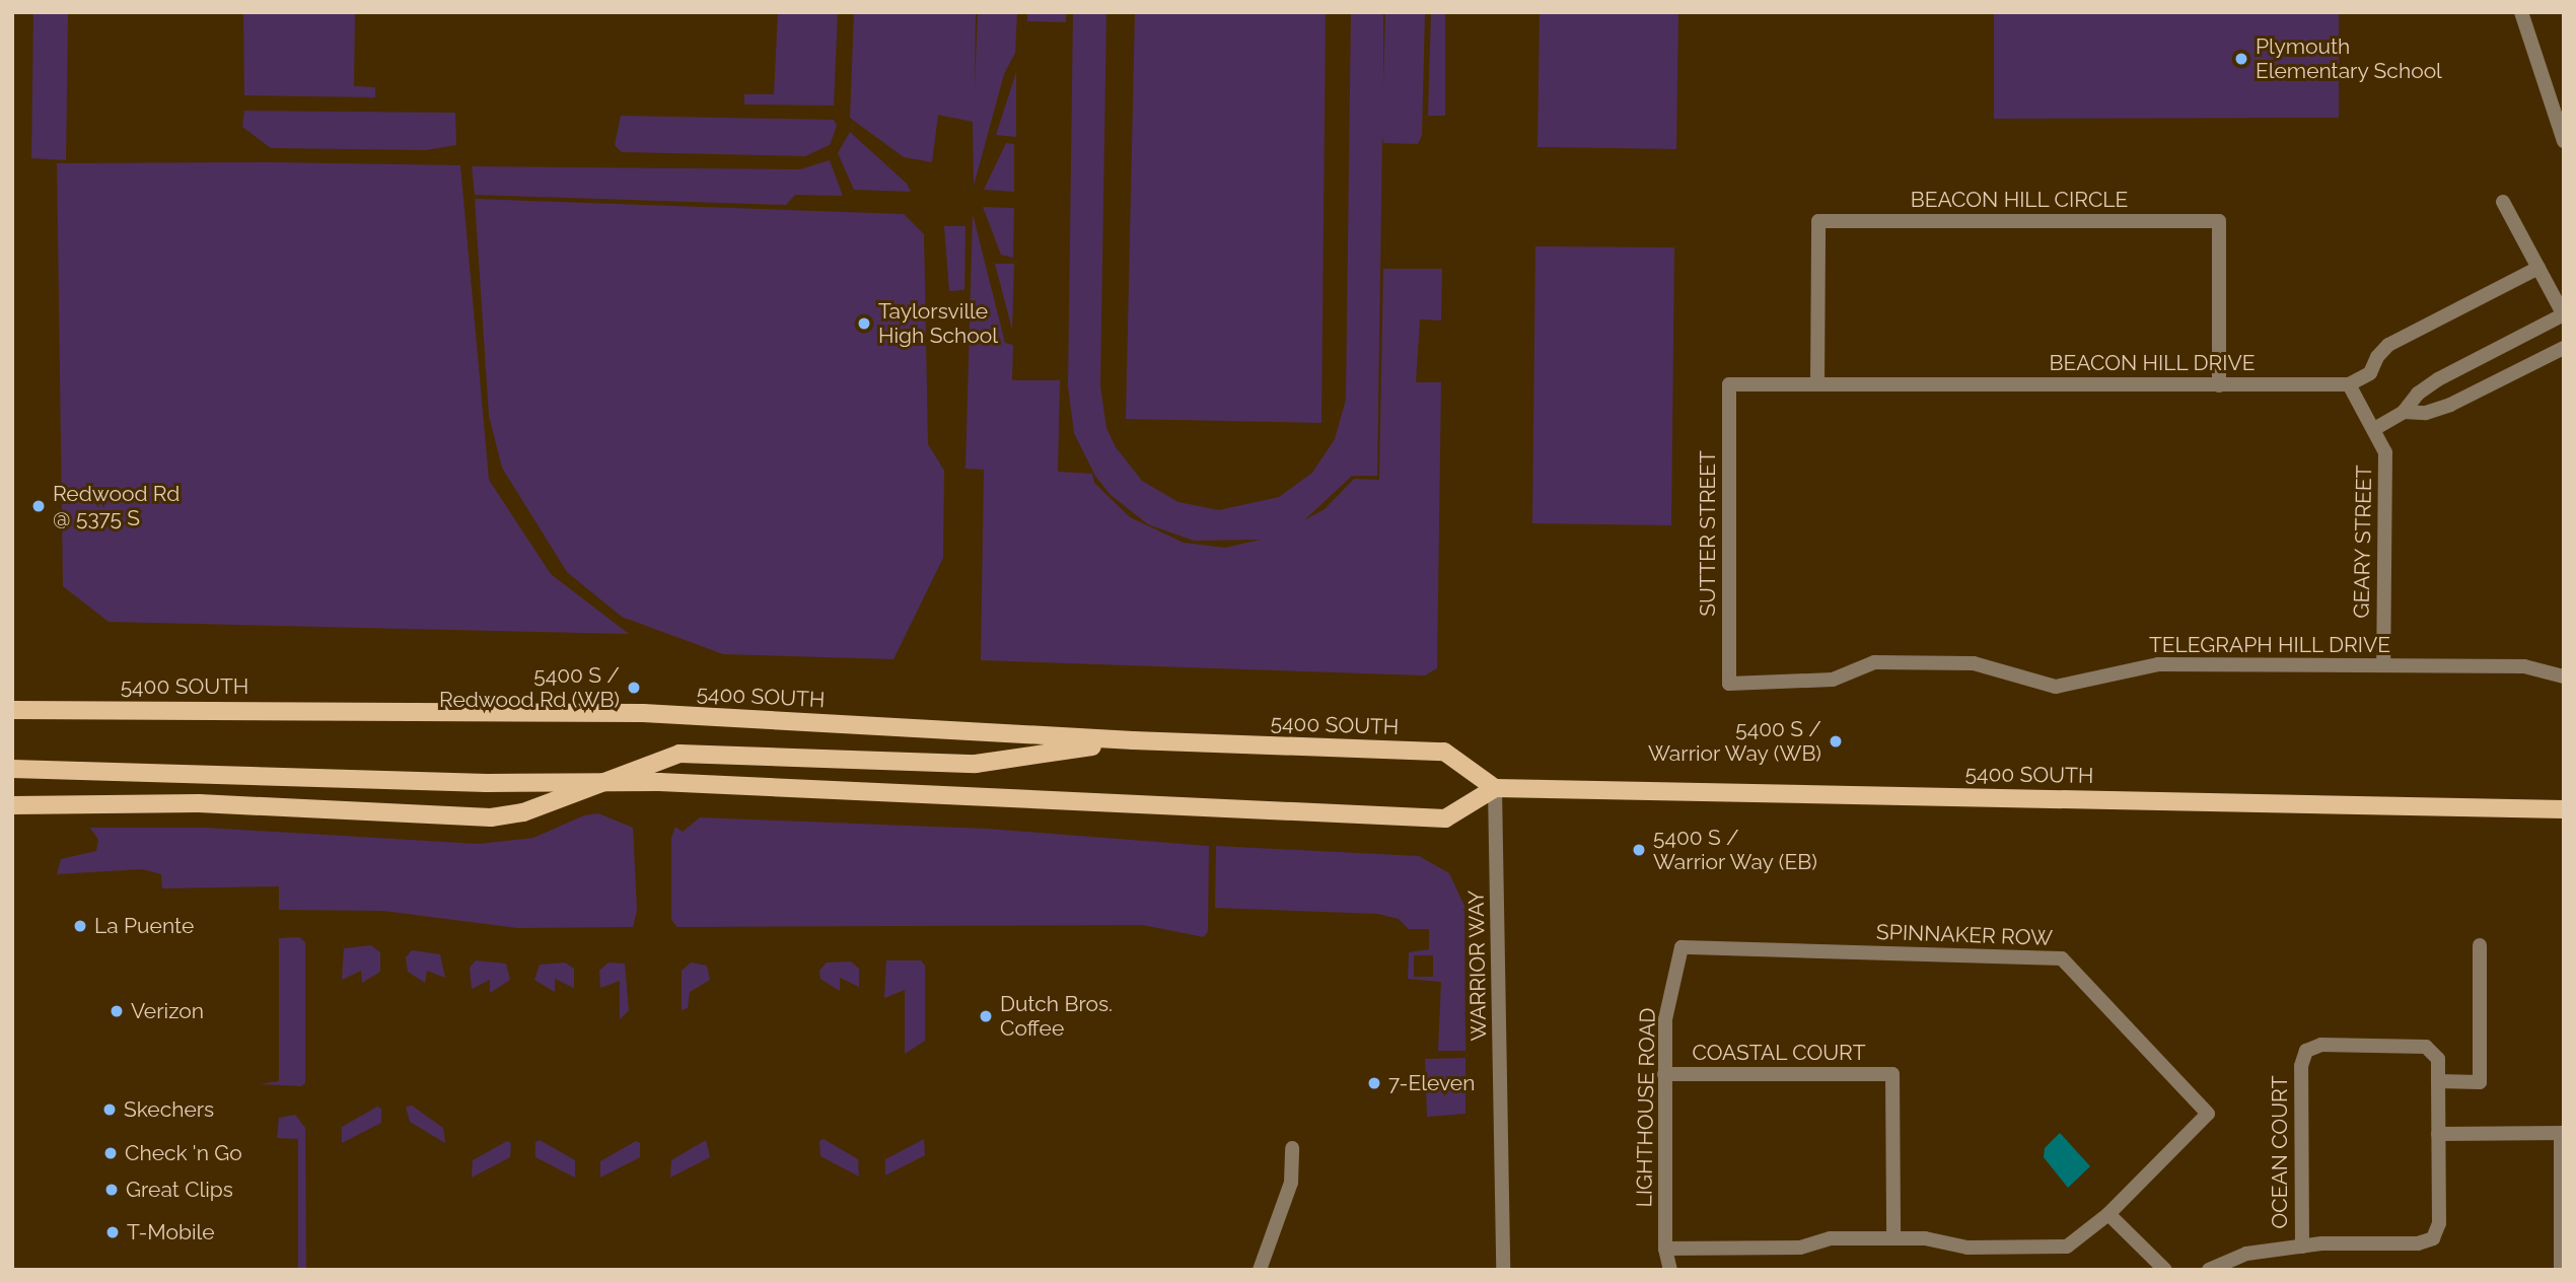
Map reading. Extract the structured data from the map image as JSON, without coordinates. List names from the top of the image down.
{
  "streets": {
    "main road": ["5400 SOUTH"],
    "street": [
      "BEACON HILL CIRCLE",
      "BEACON HILL DRIVE",
      "SUTTER STREET",
      "GEARY STREET",
      "TELEGRAPH HILL DRIVE",
      "SPINNAKER ROW",
      "WARRIOR WAY",
      "COASTAL COURT",
      "LIGHTHOUSE ROAD",
      "OCEAN COURT"
    ]
  },
  "crossings": [
    ["BEACON HILL CIRCLE", "BEACON HILL DRIVE"],
    ["BEACON HILL DRIVE", "SUTTER STREET"],
    ["BEACON HILL DRIVE", "GEARY STREET"],
    ["SUTTER STREET", "TELEGRAPH HILL DRIVE"],
    ["GEARY STREET", "TELEGRAPH HILL DRIVE"],
    ["5400 SOUTH", "WARRIOR WAY"],
    ["SPINNAKER ROW", "LIGHTHOUSE ROAD"],
    ["COASTAL COURT", "LIGHTHOUSE ROAD"]
  ],
  "places": [
    "Plymouth Elementary School",
    "Taylorsville High School",
    "Redwood Rd @ 5375 S",
    "5400 S / Redwood Rd (WB)",
    "5400 S / Warrior Way (WB)",
    "5400 S / Warrior Way (EB)",
    "La Puente",
    "Verizon",
    "Dutch Bros. Coffee",
    "7-Eleven",
    "Skechers",
    "Check 'n Go",
    "Great Clips",
    "T-Mobile"
  ]
}
